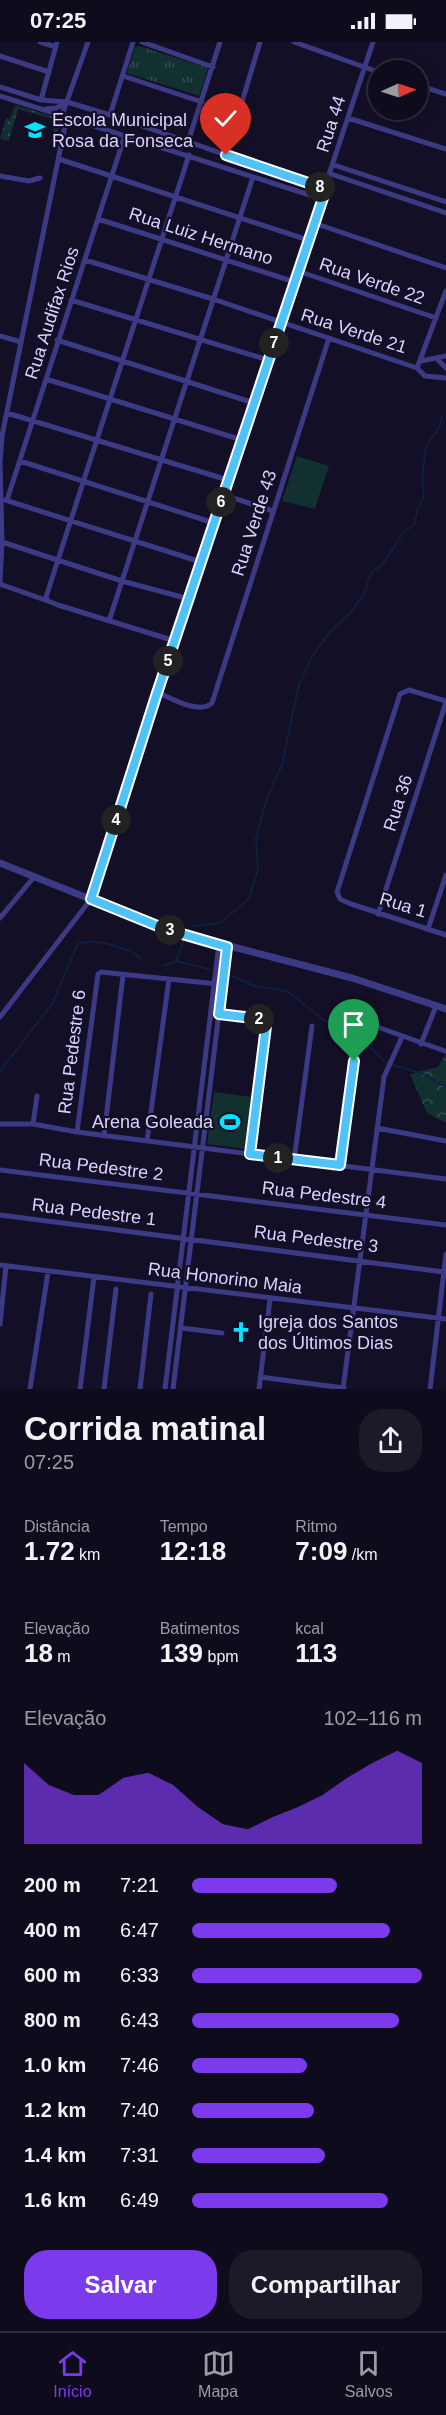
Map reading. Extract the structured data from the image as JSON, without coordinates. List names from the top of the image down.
{
  "streets": {
    "street": [
      "Rua 44",
      "Rua Luiz Hermano",
      "Rua Verde 22",
      "Rua Audifax Rios",
      "Rua Verde 21",
      "Rua Verde 43",
      "Rua 36",
      "Rua 1",
      "Rua Pedestre 6",
      "Rua Pedestre 2",
      "Rua Pedestre 4",
      "Rua Pedestre 1",
      "Rua Pedestre 3",
      "Rua Honorino Maia"
    ]
  },
  "crossings": [
    ["Rua 44", "Rua Luiz Hermano"],
    ["Rua 44", "Rua Verde 22"],
    ["Rua 44", "Rua Verde 21"],
    ["Rua 44", "Rua Verde 43"],
    ["Rua Luiz Hermano", "Rua Audifax Rios"],
    ["Rua Audifax Rios", "Rua Verde 21"],
    ["Rua Verde 21", "Rua Verde 43"],
    ["Rua 36", "Rua 1"],
    ["Rua Pedestre 2", "Rua Pedestre 4"],
    ["Rua Pedestre 1", "Rua Pedestre 3"]
  ],
  "places": {
    "school or university": ["Escola Municipal Rosa da Fonseca"],
    "sports": ["Arena Goleada"],
    "church": ["Igreja dos Santos dos Últimos Dias"]
  },
  "north": "right",
  "page": {
    "status": "07:25",
    "pins": [
      "8",
      "7",
      "6",
      "5",
      "4",
      "3",
      "2",
      "1"
    ],
    "heading": ["Corrida matinal", "07:25"],
    "stats": [
      ["Distância", "1.72 km"],
      ["Tempo", "12:18"],
      ["Ritmo", "7:09 /km"],
      ["Elevação", "18 m"],
      ["Batimentos", "139 bpm"],
      ["kcal", "113"]
    ],
    "chart": ["Elevação", "102–116 m"],
    "list": [
      {
        "name": "200 m",
        "note": "7:21"
      },
      {
        "name": "400 m",
        "note": "6:47"
      },
      {
        "name": "600 m",
        "note": "6:33"
      },
      {
        "name": "800 m",
        "note": "6:43"
      },
      {
        "name": "1.0 km",
        "note": "7:46"
      },
      {
        "name": "1.2 km",
        "note": "7:40"
      },
      {
        "name": "1.4 km",
        "note": "7:31"
      },
      {
        "name": "1.6 km",
        "note": "6:49"
      }
    ],
    "buttons": ["Salvar", "Compartilhar"],
    "tabs": ["Início", "Mapa", "Salvos"]
  }
}
